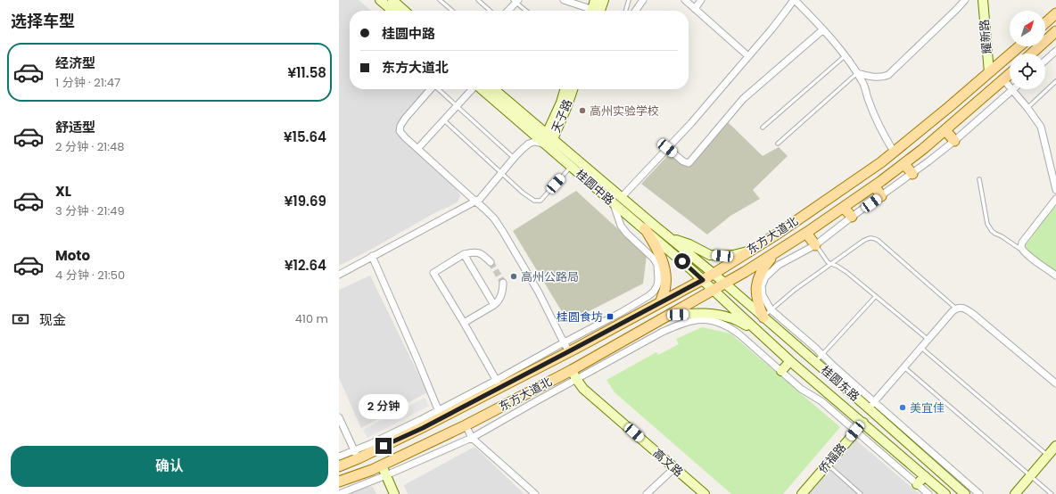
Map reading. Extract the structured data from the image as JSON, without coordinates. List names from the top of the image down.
{
  "streets": {
    "main road": [
      "耀新路",
      "天子路",
      "桂圆中路",
      "东方大道北",
      "桂圆东路",
      "侨福路",
      "高文路"
    ]
  },
  "crossings": [
    ["耀新路", "东方大道北"],
    ["天子路", "桂圆中路"],
    ["桂圆中路", "东方大道北"],
    ["桂圆中路", "桂圆东路"],
    ["东方大道北", "桂圆东路"],
    ["东方大道北", "高文路"],
    ["桂圆东路", "侨福路"]
  ],
  "places": {
    "other": ["高州实验学校", "高州公路局", "美宜佳"],
    "transit": ["桂圆食坊"]
  },
  "north": "top right",
  "page": {
    "heading": "选择车型",
    "banner": ["桂圆中路", "东方大道北"],
    "list": [
      {
        "name": "经济型",
        "note": "1 分钟 · 21:47",
        "value": "¥11.58"
      },
      {
        "name": "舒适型",
        "note": "2 分钟 · 21:48",
        "value": "¥15.64"
      },
      {
        "name": "XL",
        "note": "3 分钟 · 21:49",
        "value": "¥19.69"
      },
      {
        "name": "Moto",
        "note": "4 分钟 · 21:50",
        "value": "¥12.64"
      }
    ],
    "pay": ["现金", "410 m"],
    "bubble": "2 分钟",
    "buttons": "确认"
  }
}
